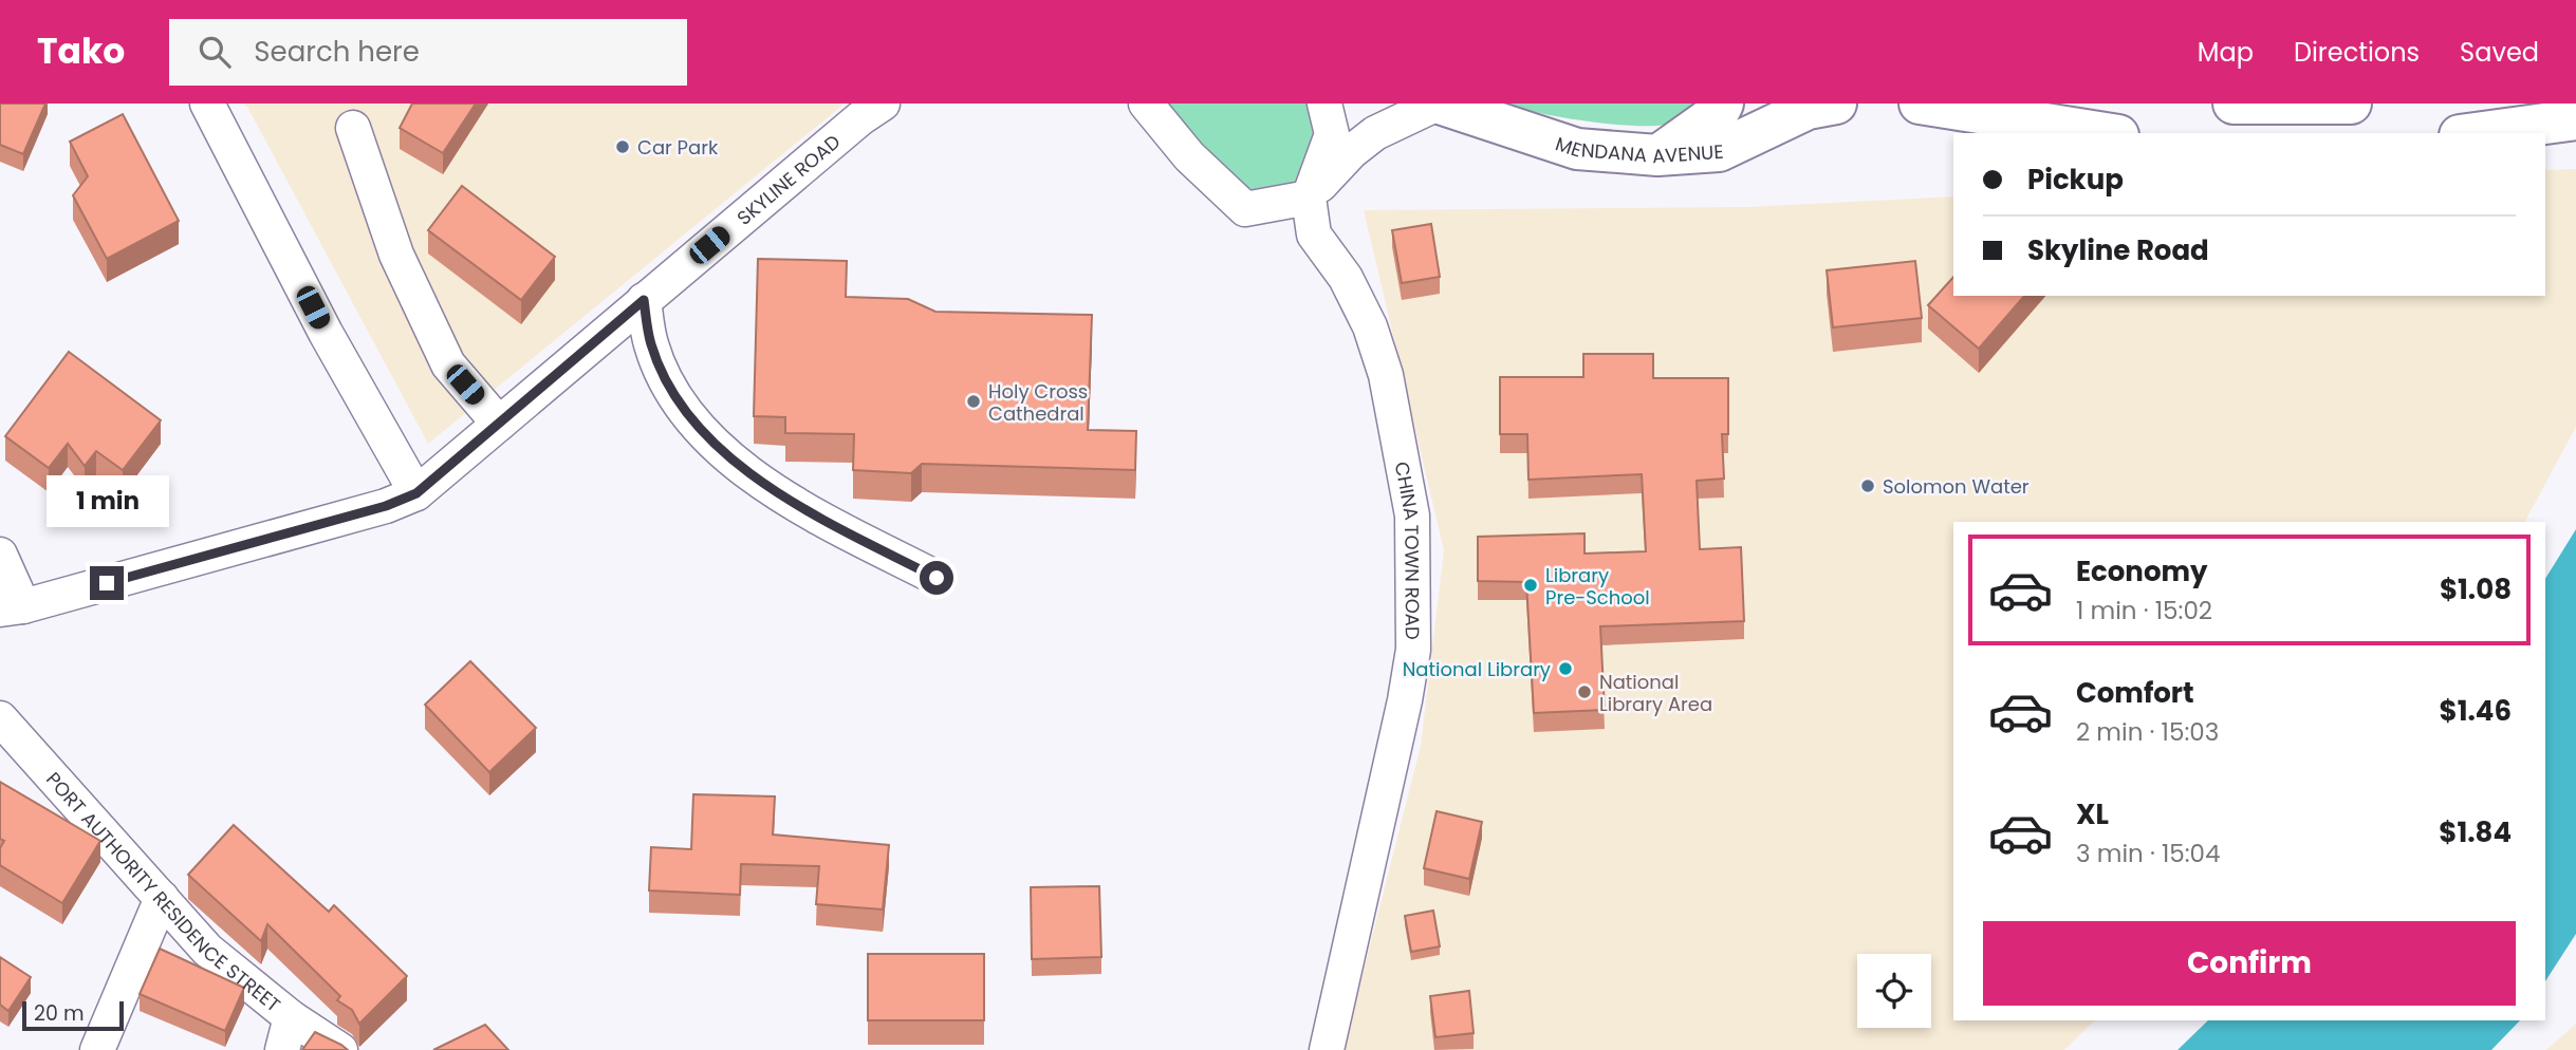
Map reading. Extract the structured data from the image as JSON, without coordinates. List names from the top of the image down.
{
  "streets": {
    "main road": ["MENDANA AVENUE"],
    "street": ["SKYLINE ROAD", "CHINA TOWN ROAD", "PORT AUTHORITY RESIDENCE STREET"]
  },
  "places": [
    "Car Park",
    "Holy Cross Cathedral",
    "Solomon Water",
    "Library Pre-School",
    "National Library",
    "National Library Area"
  ],
  "scale_bar": "20 m",
  "page": {
    "header": "Tako",
    "search": "Search here",
    "nav": ["Map", "Directions", "Saved"],
    "banner": ["Pickup", "Skyline Road"],
    "bubble": "1 min",
    "list": [
      {
        "name": "Economy",
        "note": "1 min · 15:02",
        "value": "$1.08"
      },
      {
        "name": "Comfort",
        "note": "2 min · 15:03",
        "value": "$1.46"
      },
      {
        "name": "XL",
        "note": "3 min · 15:04",
        "value": "$1.84"
      }
    ],
    "buttons": "Confirm",
    "scale": "20 m"
  }
}
